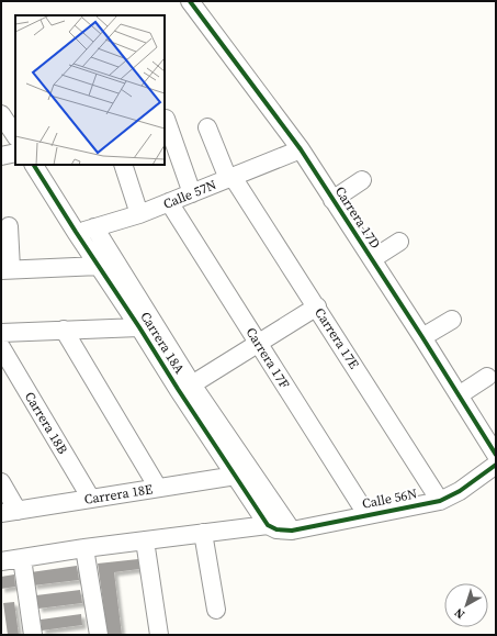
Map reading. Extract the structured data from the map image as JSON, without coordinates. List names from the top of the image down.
{
  "streets": {
    "street": [
      "Calle 57N",
      "Carrera 17D",
      "Carrera 17E",
      "Carrera 18A",
      "Carrera 17F",
      "Carrera 18B",
      "Carrera 18E",
      "Calle 56N"
    ]
  },
  "crossings": [
    ["Calle 57N", "Carrera 17D"],
    ["Calle 57N", "Carrera 17E"],
    ["Calle 57N", "Carrera 18A"],
    ["Calle 57N", "Carrera 17F"],
    ["Carrera 17D", "Calle 56N"],
    ["Carrera 17E", "Calle 56N"],
    ["Carrera 18A", "Carrera 18E"],
    ["Carrera 18A", "Calle 56N"],
    ["Carrera 17F", "Calle 56N"],
    ["Carrera 18B", "Carrera 18E"]
  ],
  "north": "bottom left"
}
